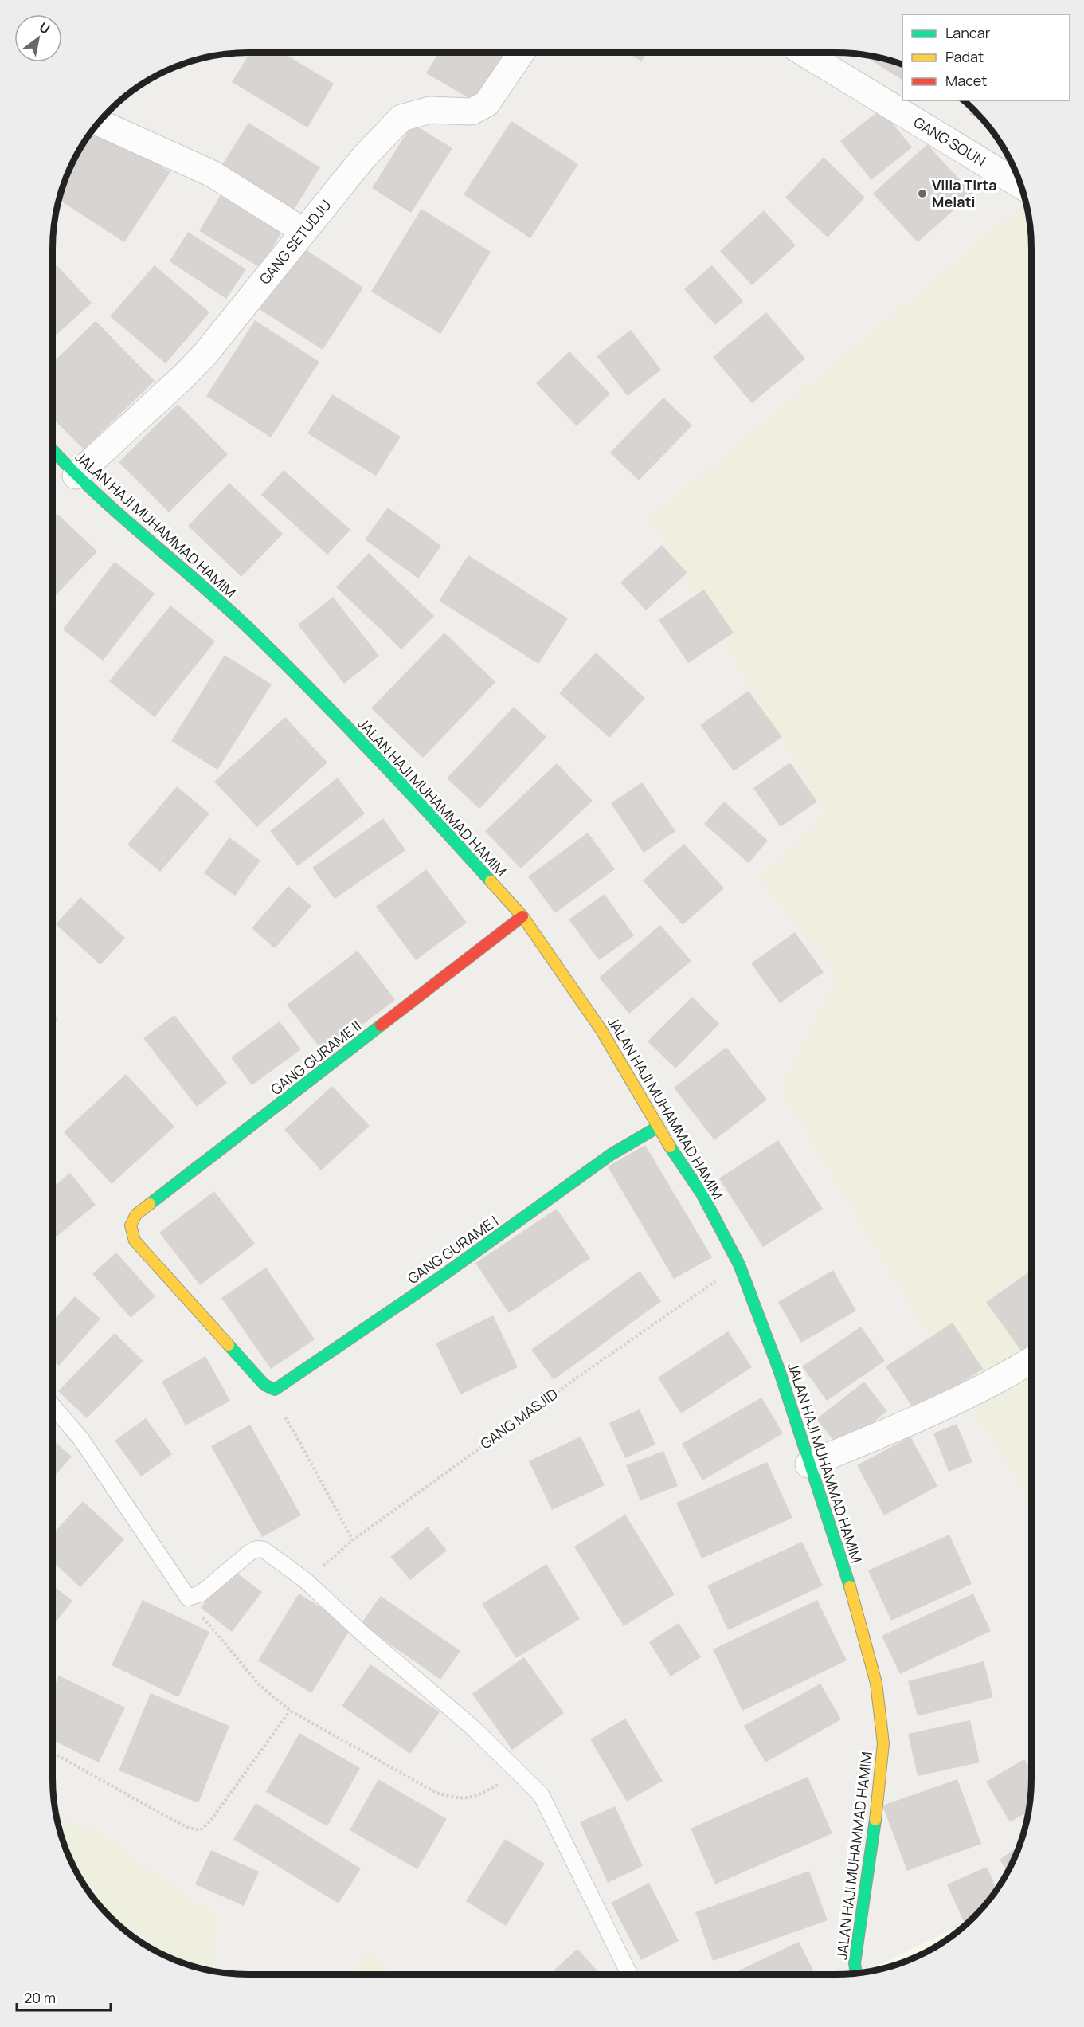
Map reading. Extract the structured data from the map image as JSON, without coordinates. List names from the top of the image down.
{
  "streets": {
    "street": [
      "GANG SOUN",
      "GANG SETUDJU",
      "JALAN HAJI MUHAMMAD HAMIM",
      "GANG GURAME II",
      "GANG GURAME I"
    ],
    "path": ["GANG MASJID"]
  },
  "crossings": [
    ["GANG SETUDJU", "JALAN HAJI MUHAMMAD HAMIM"],
    ["JALAN HAJI MUHAMMAD HAMIM", "GANG GURAME II"],
    ["JALAN HAJI MUHAMMAD HAMIM", "GANG GURAME I"],
    ["JALAN HAJI MUHAMMAD HAMIM", "GANG MASJID"],
    ["GANG GURAME II", "GANG GURAME I"]
  ],
  "places": ["Villa Tirta Melati"],
  "legend": ["Lancar", "Padat", "Macet"],
  "scale_bar": "20 m",
  "north": "top right"
}
